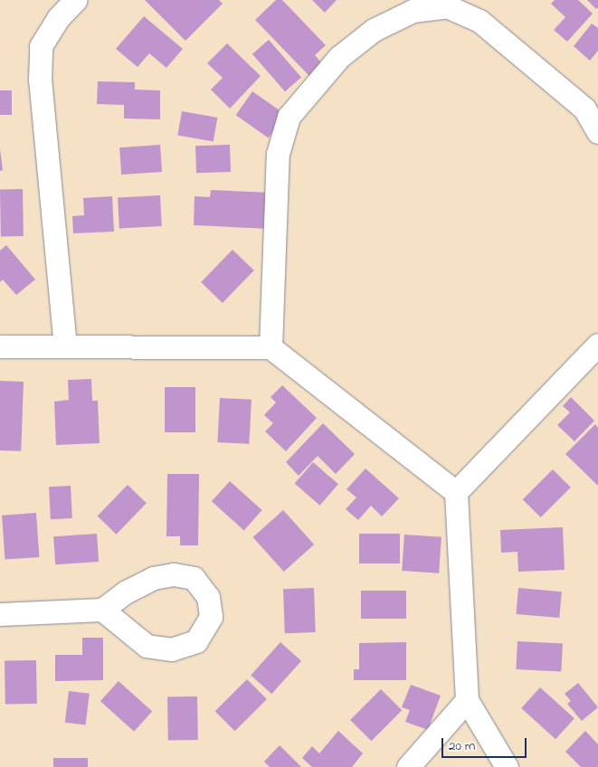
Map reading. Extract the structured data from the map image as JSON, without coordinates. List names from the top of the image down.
{
  "scale_bar": "20 m"
}
